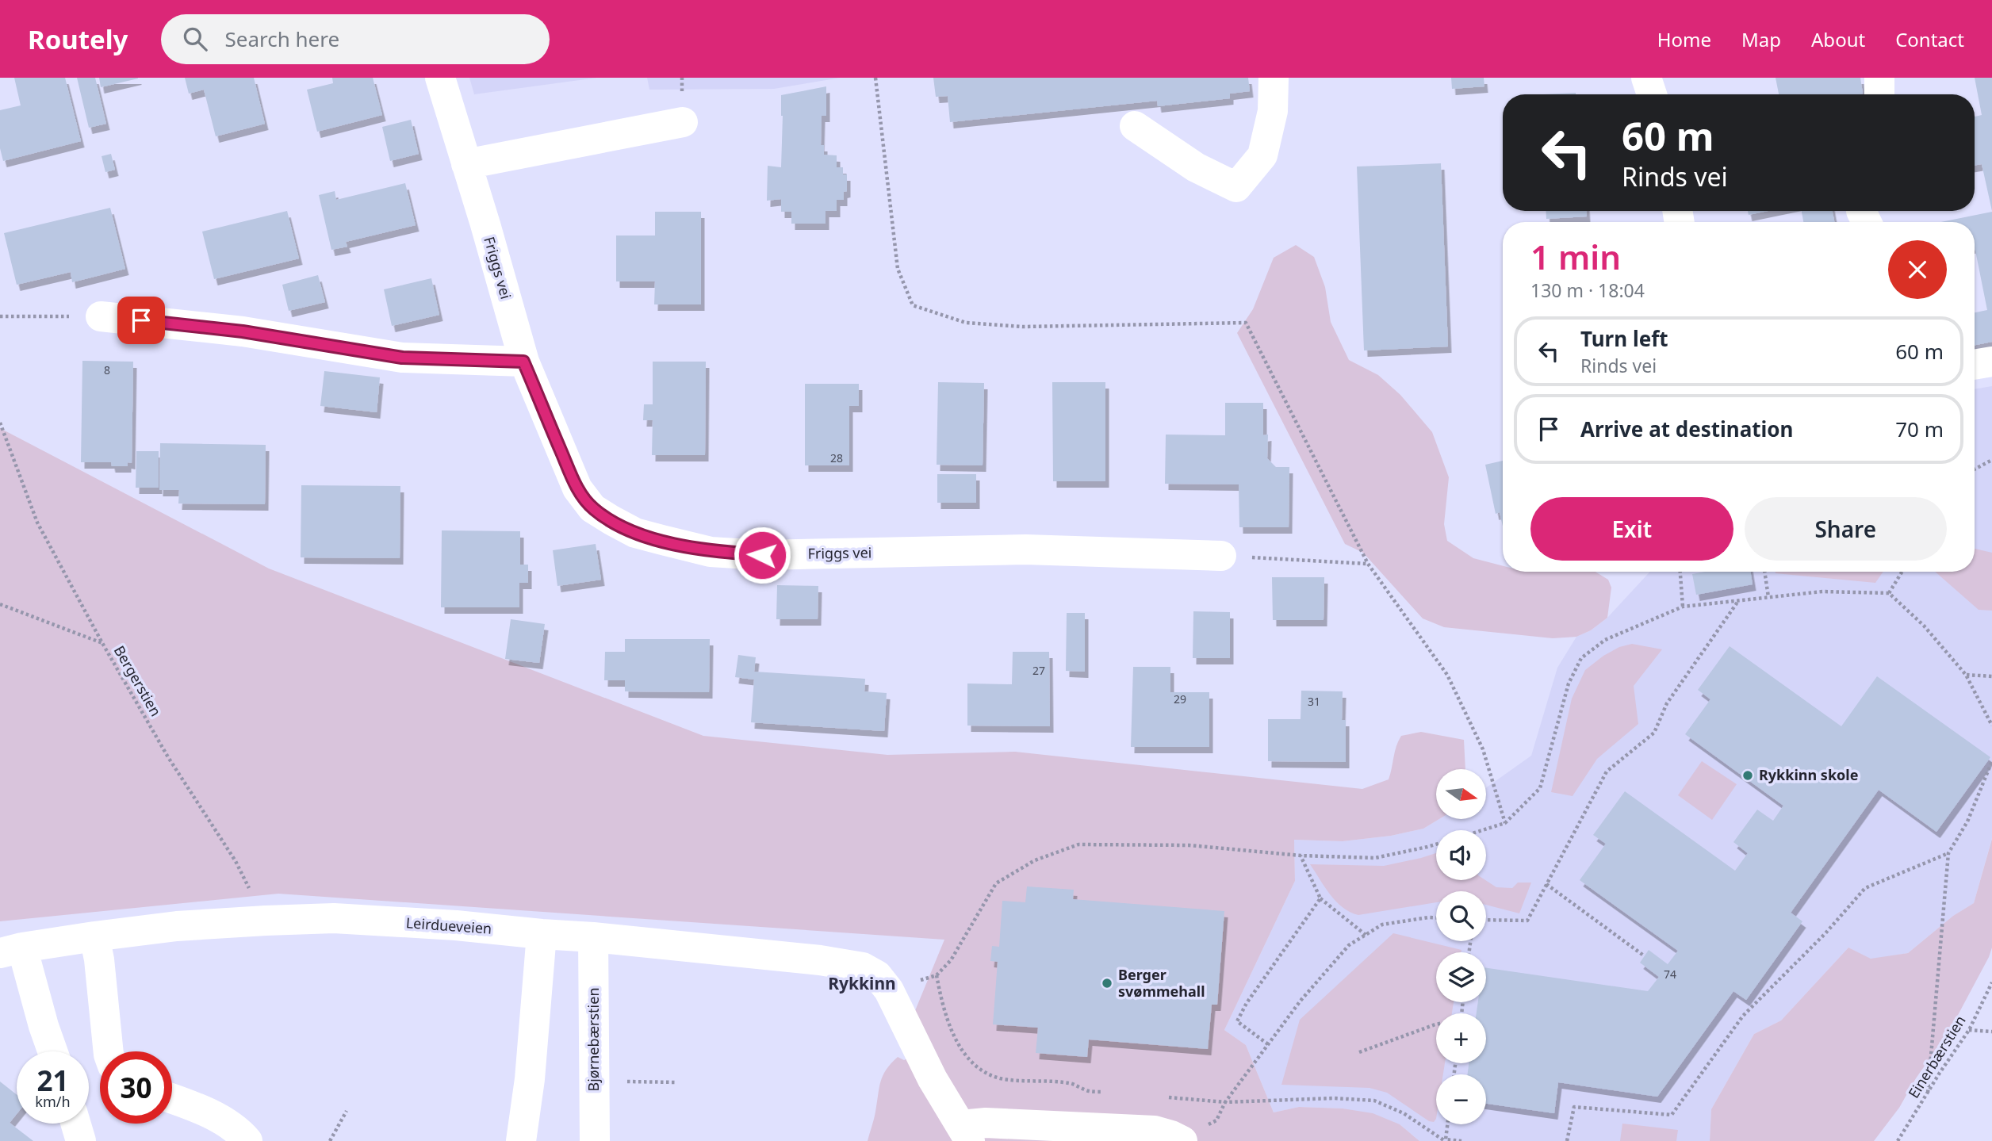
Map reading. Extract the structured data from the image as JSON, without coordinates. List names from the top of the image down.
{
  "streets": {
    "street": ["Friggs vei", "Leirdueveien", "Bjørnebærstien"],
    "path": ["Bergerstien", "Einerbærstien"]
  },
  "crossings": [
    ["Bergerstien", "Leirdueveien"],
    ["Leirdueveien", "Bjørnebærstien"]
  ],
  "districts": ["Rykkinn"],
  "places": ["Rykkinn skole", "Berger svømmehall"],
  "house_numbers": [
    "8",
    "28",
    "27",
    "29",
    "31",
    "74"
  ],
  "north": "right",
  "page": {
    "header": "Routely",
    "search": "Search here",
    "nav": [
      "Home",
      "Map",
      "About",
      "Contact"
    ],
    "turn": ["60 m", "Rinds vei"],
    "heading": ["1 min", "130 m · 18:04"],
    "list": [
      {
        "name": "Turn left",
        "note": "Rinds vei",
        "value": "60 m"
      },
      {
        "name": "Arrive at destination",
        "value": "70 m"
      }
    ],
    "buttons": ["Exit", "Share"],
    "map_buttons": ["+", "−"],
    "speed": "21 km/h",
    "limit": "30"
  }
}
